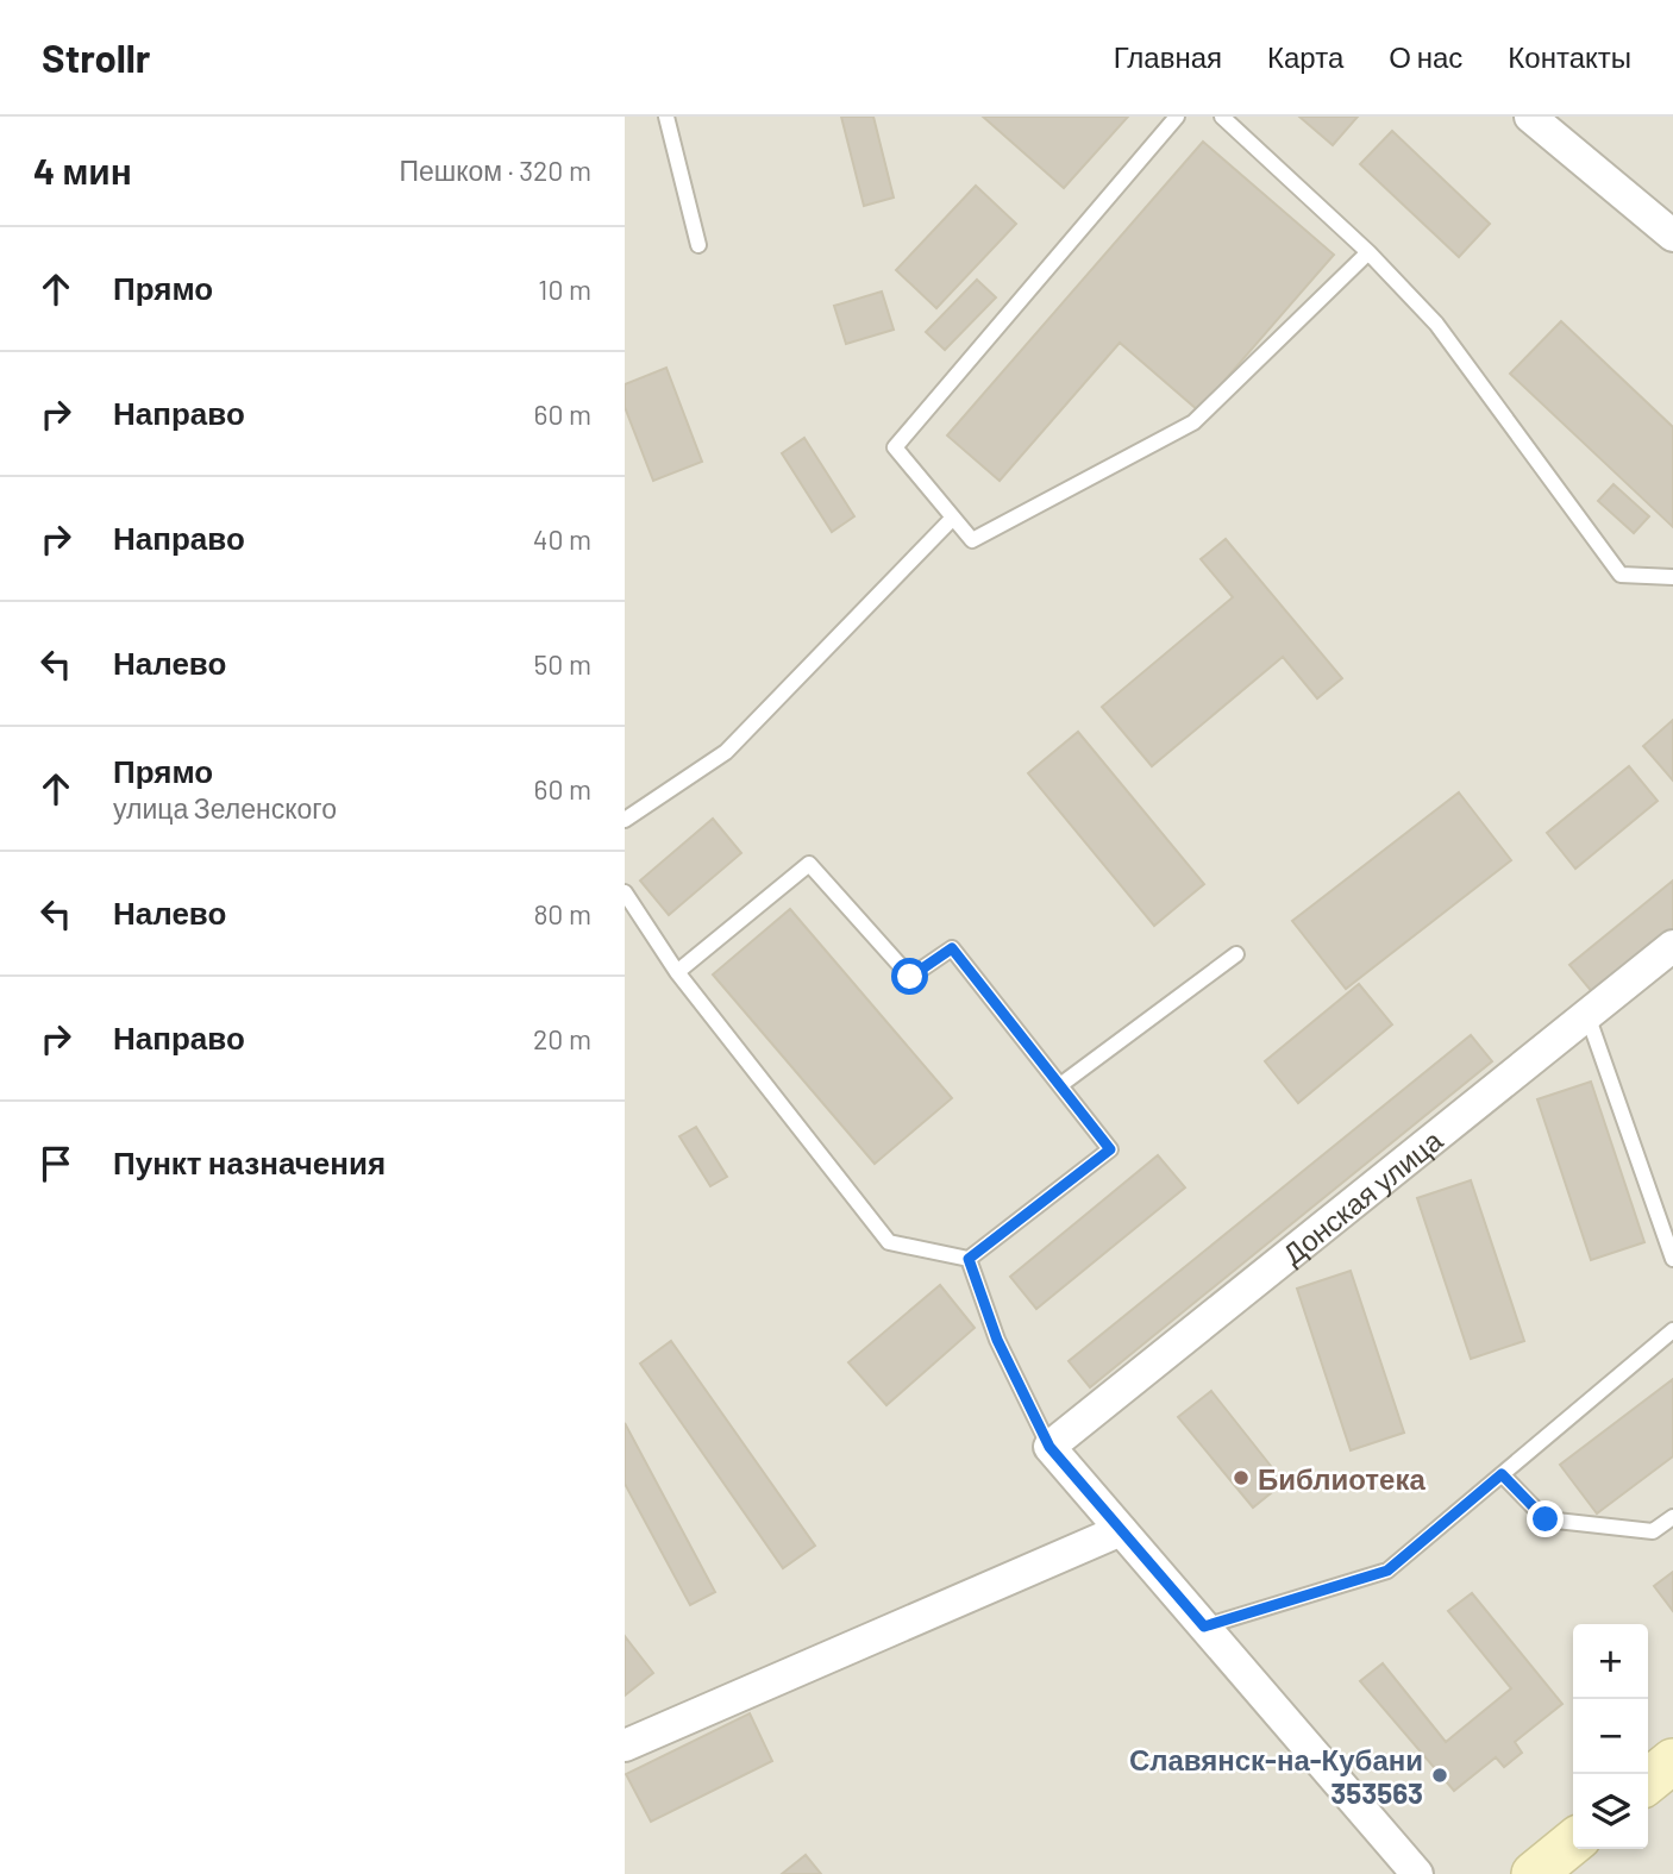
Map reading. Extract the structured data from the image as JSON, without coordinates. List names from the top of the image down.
{
  "streets": {
    "street": ["Донская улица"]
  },
  "places": ["Библиотека", "Славянск-на-Кубани 353563"],
  "page": {
    "header": "Strollr",
    "nav": [
      "Главная",
      "Карта",
      "О нас",
      "Контакты"
    ],
    "heading": ["4 мин", "Пешком · 320 m"],
    "list": [
      ["Прямо", "10 m"],
      ["Направо", "60 m"],
      ["Направо", "40 m"],
      ["Налево", "50 m"],
      ["Прямо", "улица Зеленского", "60 m"],
      ["Налево", "80 m"],
      ["Направо", "20 m"],
      "Пункт назначения"
    ],
    "map_buttons": ["+", "−"]
  }
}
